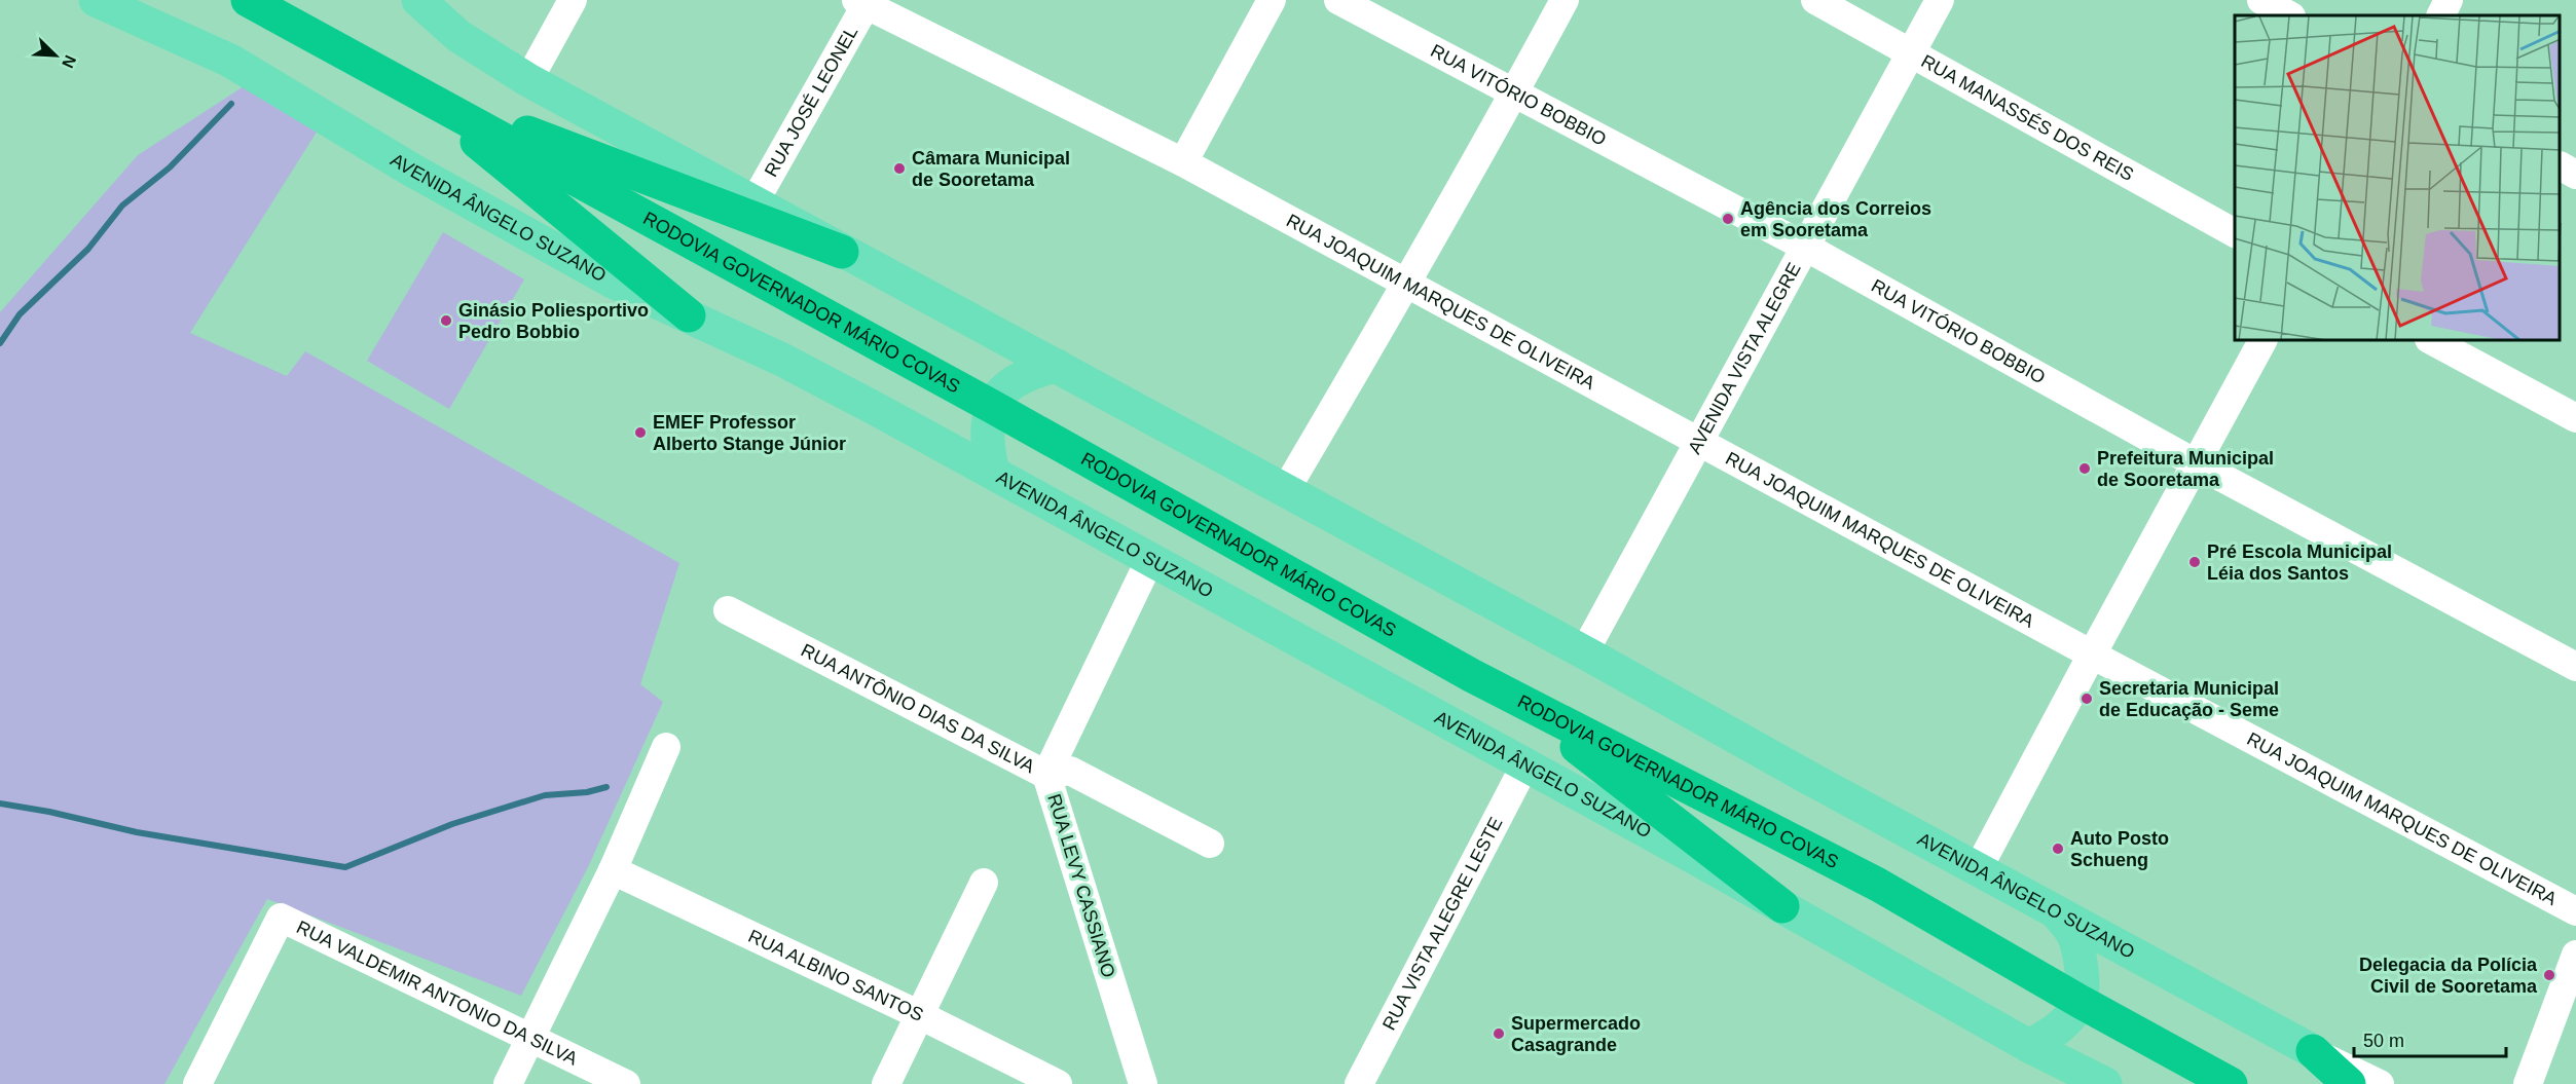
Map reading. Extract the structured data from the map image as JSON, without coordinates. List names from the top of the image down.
{
  "streets": {
    "highway": ["RODOVIA GOVERNADOR MÁRIO COVAS"],
    "main road": ["AVENIDA ÂNGELO SUZANO"],
    "street": [
      "RUA VITÓRIO BOBBIO",
      "RUA JOSÉ LEONEL",
      "RUA MANASSÉS DOS REIS",
      "RUA JOAQUIM MARQUES DE OLIVEIRA",
      "AVENIDA VISTA ALEGRE",
      "RUA ANTÔNIO DIAS DA SILVA",
      "RUA LEVY CASSIANO",
      "RUA VISTA ALEGRE LESTE",
      "RUA ALBINO SANTOS",
      "RUA VALDEMIR ANTONIO DA SILVA"
    ]
  },
  "crossings": [
    ["RUA VITÓRIO BOBBIO", "AVENIDA VISTA ALEGRE"],
    ["RUA JOSÉ LEONEL", "AVENIDA ÂNGELO SUZANO"],
    ["RUA JOSÉ LEONEL", "RUA JOAQUIM MARQUES DE OLIVEIRA"],
    ["RUA MANASSÉS DOS REIS", "AVENIDA VISTA ALEGRE"],
    ["AVENIDA ÂNGELO SUZANO", "AVENIDA VISTA ALEGRE"],
    ["AVENIDA ÂNGELO SUZANO", "RUA LEVY CASSIANO"],
    ["AVENIDA ÂNGELO SUZANO", "RUA VISTA ALEGRE LESTE"],
    ["RUA JOAQUIM MARQUES DE OLIVEIRA", "AVENIDA VISTA ALEGRE"],
    ["RUA ANTÔNIO DIAS DA SILVA", "RUA LEVY CASSIANO"]
  ],
  "places": [
    "Câmara Municipal de Sooretama",
    "Agência dos Correios em Sooretama",
    "Ginásio Poliesportivo Pedro Bobbio",
    "EMEF Professor Alberto Stange Júnior",
    "Prefeitura Municipal de Sooretama",
    "Pré Escola Municipal Léia dos Santos",
    "Secretaria Municipal de Educação - Seme",
    "Auto Posto Schueng",
    "Delegacia da Polícia Civil de Sooretama",
    "Supermercado Casagrande"
  ],
  "scale_bar": "50 m",
  "north": "bottom right"
}
